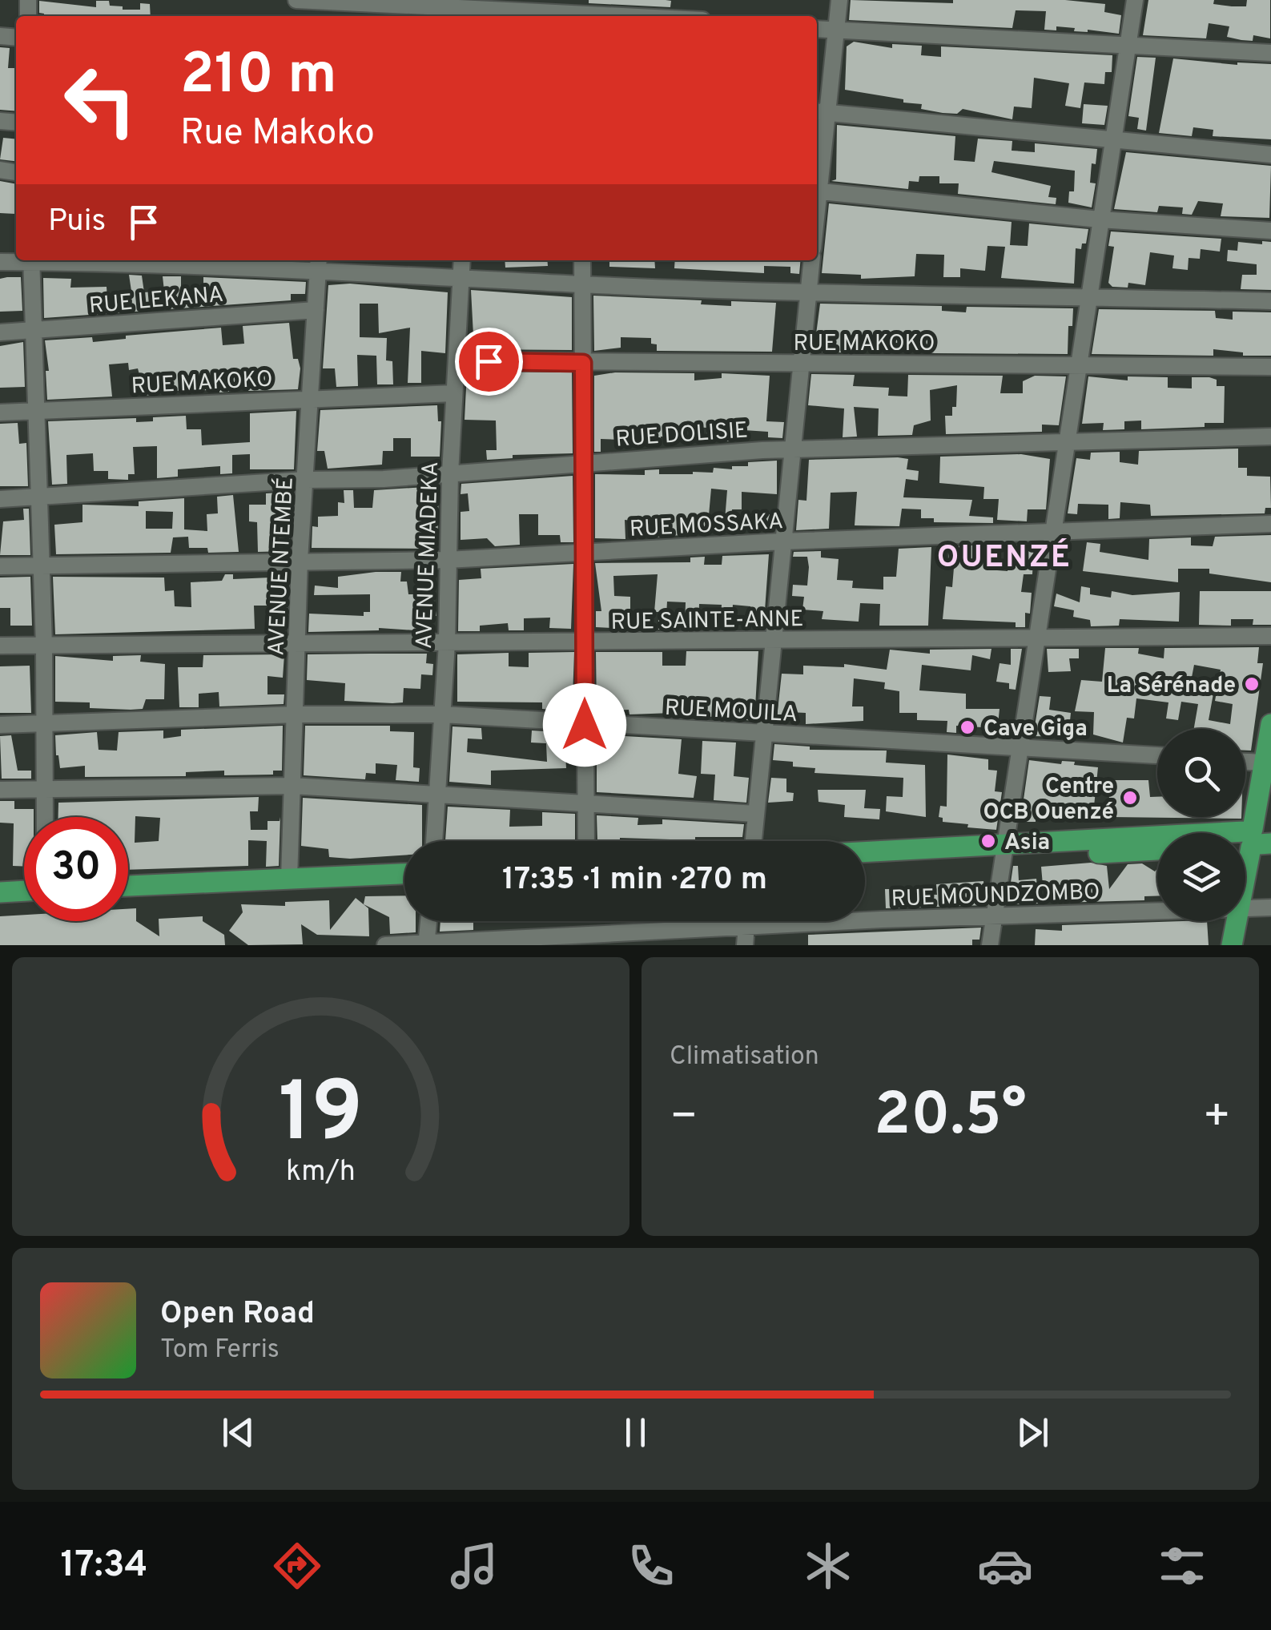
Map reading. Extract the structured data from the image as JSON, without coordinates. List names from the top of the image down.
{
  "streets": {
    "street": [
      "RUE LEKANA",
      "RUE MAKOKO",
      "RUE DOLISIE",
      "RUE MOSSAKA",
      "AVENUE MIADEKA",
      "AVENUE NTEMBÉ",
      "RUE SAINTE-ANNE",
      "RUE MOUILA",
      "RUE MOUNDZOMBO"
    ]
  },
  "crossings": [
    ["RUE LEKANA", "AVENUE NTEMBÉ"],
    ["RUE MAKOKO", "AVENUE MIADEKA"],
    ["RUE MAKOKO", "AVENUE NTEMBÉ"],
    ["RUE DOLISIE", "AVENUE MIADEKA"],
    ["RUE DOLISIE", "AVENUE NTEMBÉ"],
    ["RUE MOSSAKA", "AVENUE MIADEKA"],
    ["RUE MOSSAKA", "AVENUE NTEMBÉ"],
    ["AVENUE MIADEKA", "RUE SAINTE-ANNE"],
    ["AVENUE MIADEKA", "RUE MOUILA"],
    ["AVENUE NTEMBÉ", "RUE SAINTE-ANNE"],
    ["AVENUE NTEMBÉ", "RUE MOUILA"]
  ],
  "districts": ["OUENZÉ"],
  "places": [
    "La Sérénade",
    "Cave Giga",
    "Centre OCB Ouenzé",
    "Asia"
  ],
  "page": {
    "turn": ["210 m", "Rue Makoko"],
    "then": "Puis",
    "limit": "30",
    "trip": "17:35 · 1 min · 270 m",
    "tile": "Climatisation",
    "heat": ["−", "20.5°", "+"],
    "song": ["Open Road", "Tom Ferris"],
    "tabs": "17:34",
    "gauge": ["19", "km/h"]
  }
}
